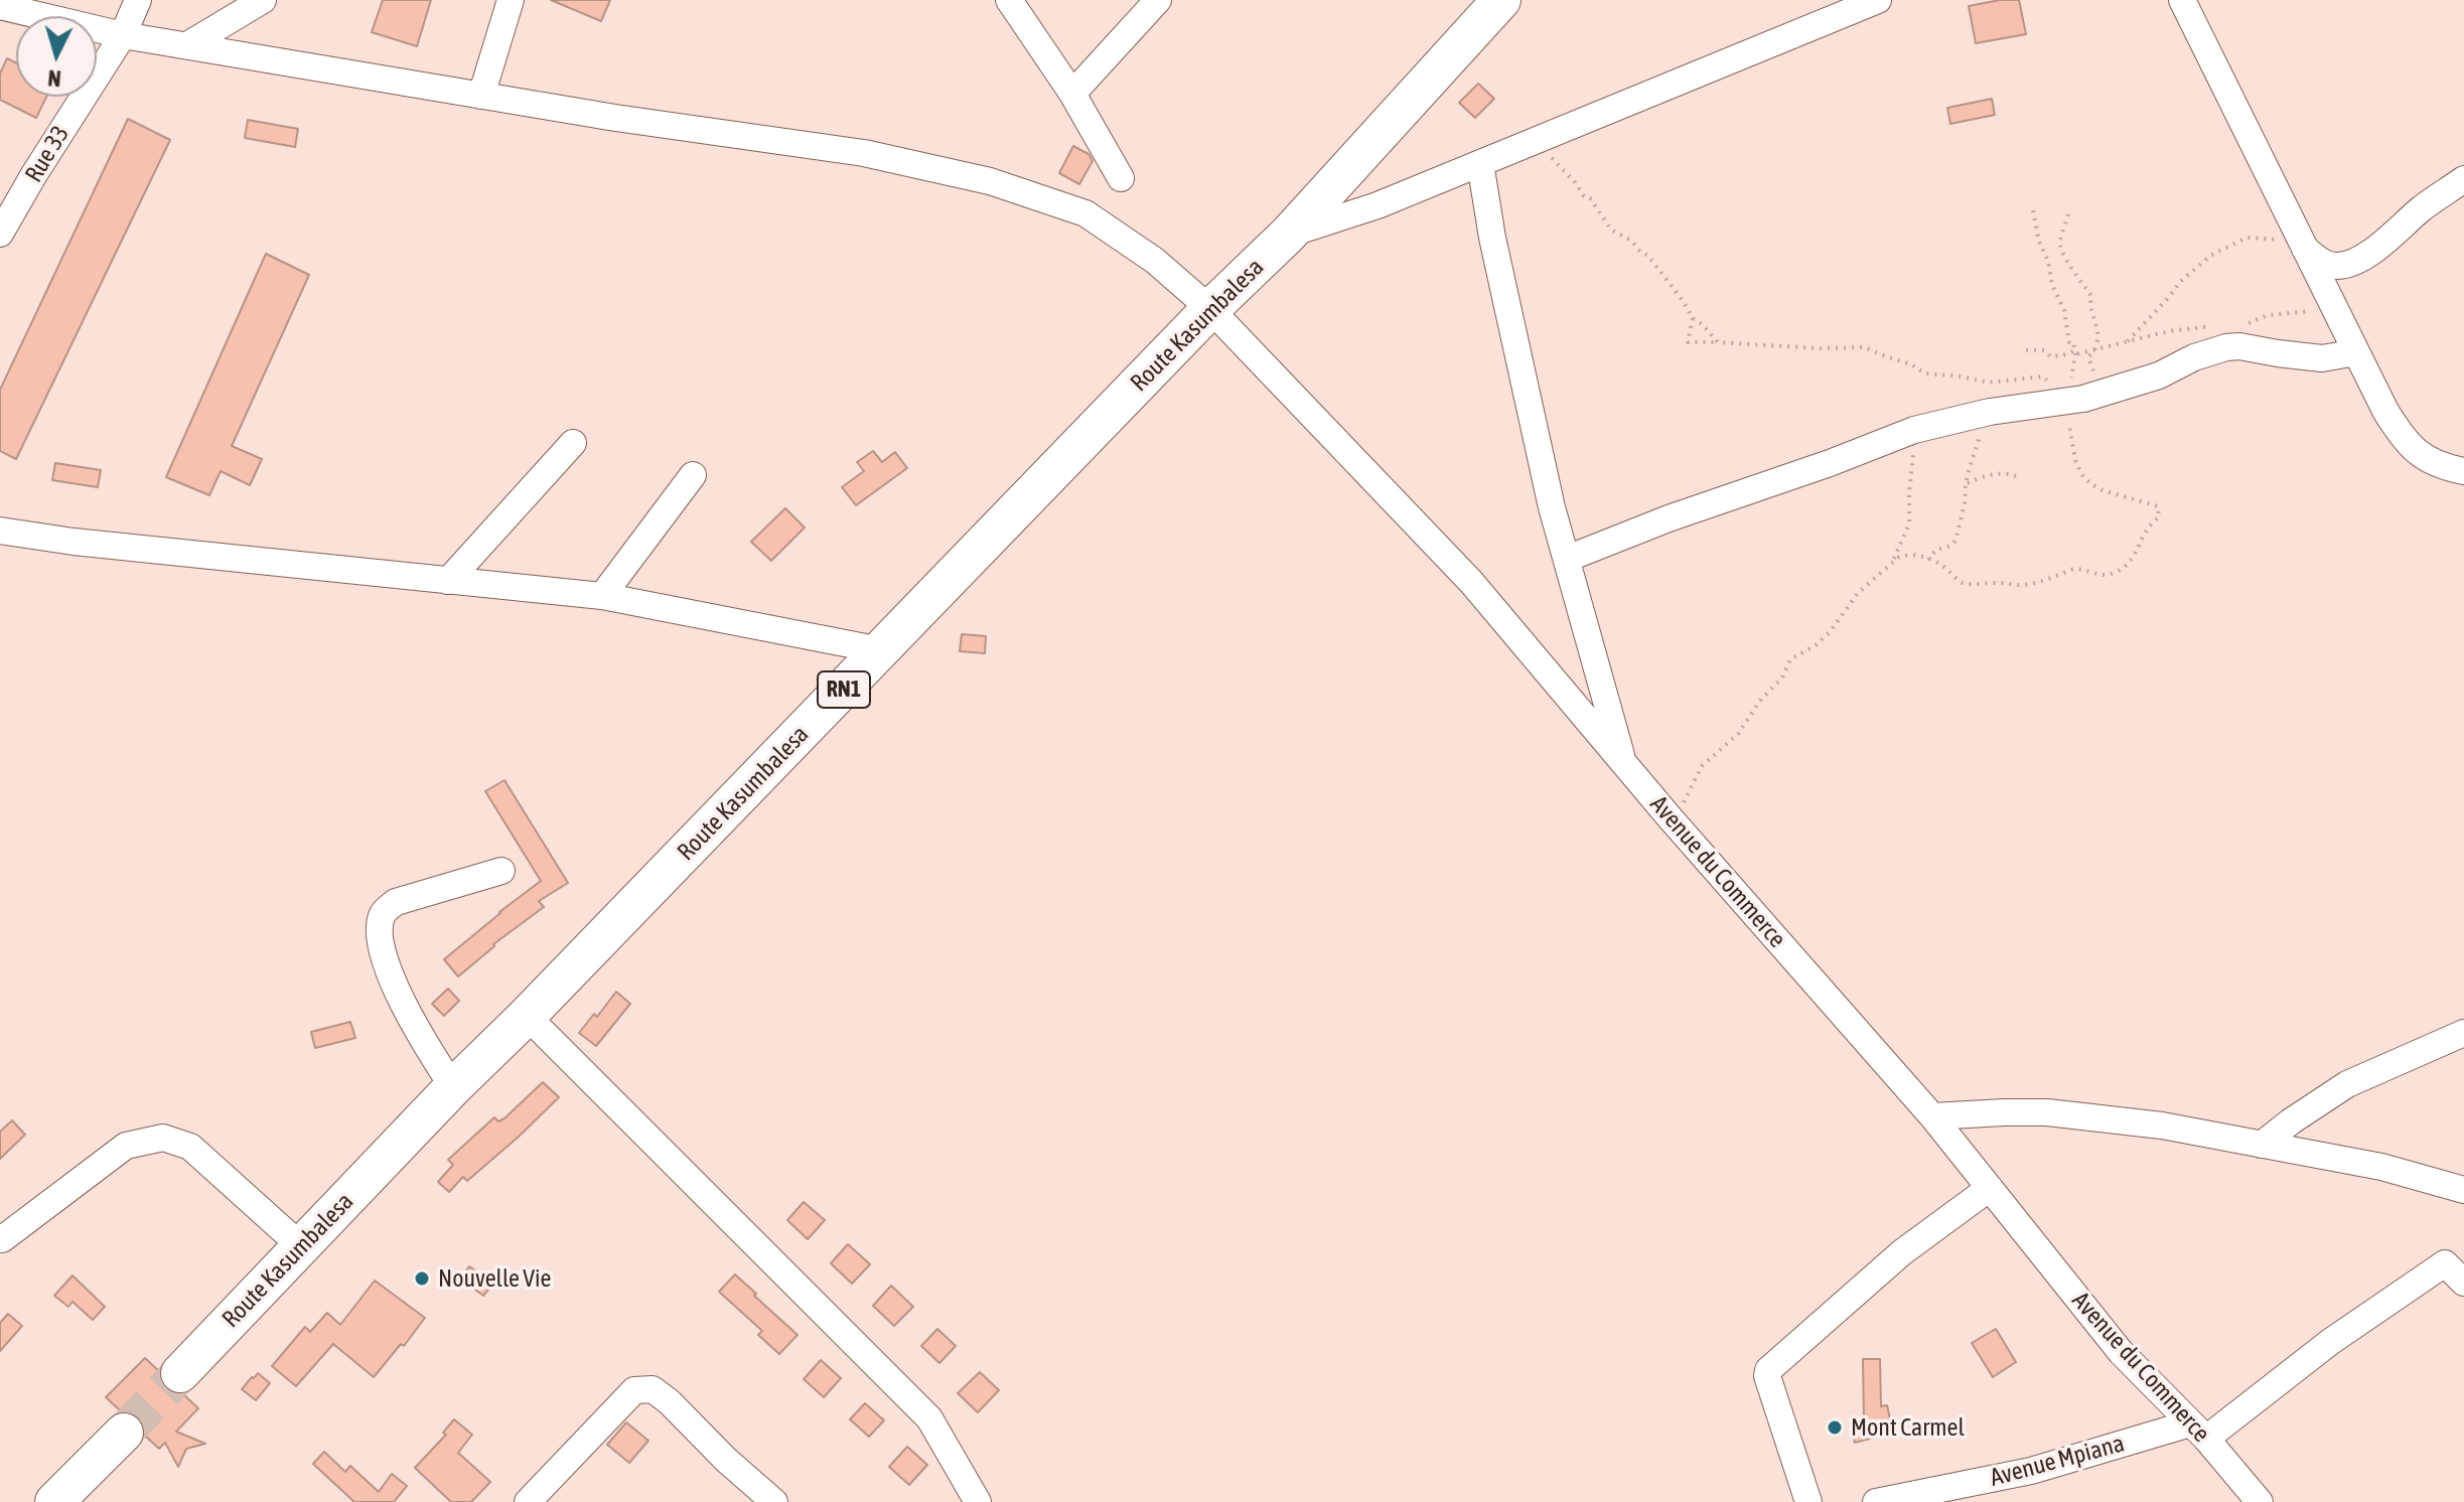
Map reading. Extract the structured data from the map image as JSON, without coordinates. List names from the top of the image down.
{
  "streets": {
    "highway": ["Route Kasumbalesa", "RN1"],
    "street": ["Rue 33", "Avenue du Commerce", "Avenue Mpiana"]
  },
  "crossings": [
    ["Rue 33", "Avenue du Commerce"],
    ["Route Kasumbalesa", "Avenue du Commerce"],
    ["Avenue du Commerce", "Avenue Mpiana"]
  ],
  "places": ["Nouvelle Vie", "Mont Carmel"],
  "north": "bottom"
}
